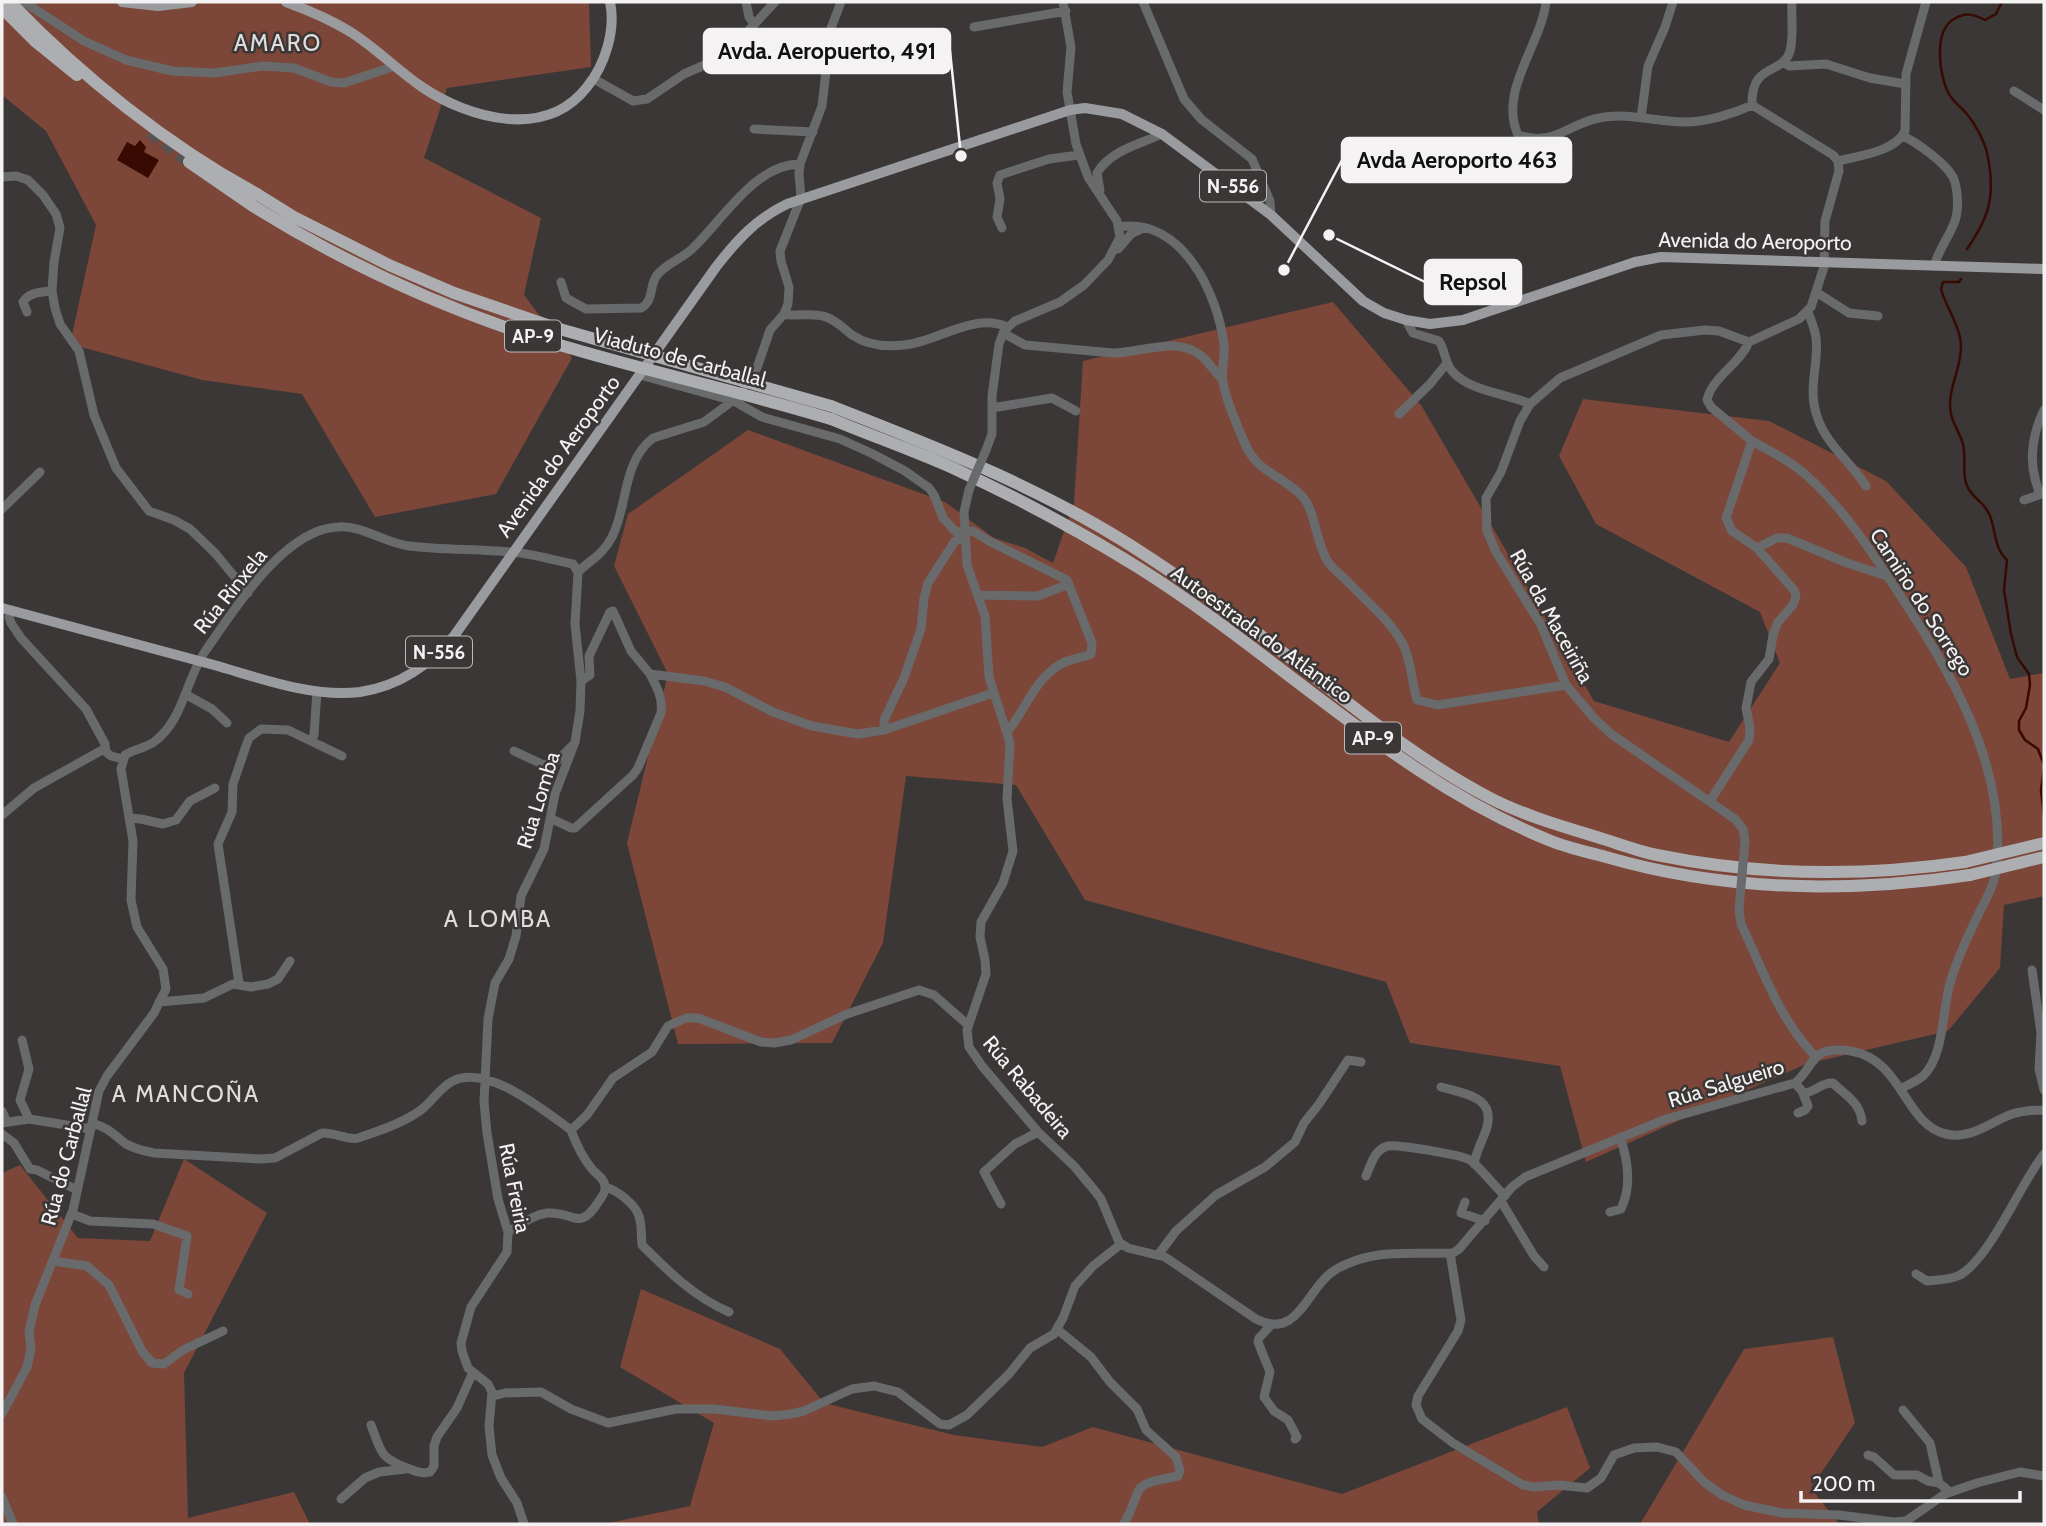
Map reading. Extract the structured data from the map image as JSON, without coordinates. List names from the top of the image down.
{
  "streets": {
    "highway": ["AP-9", "Viaduto de Carballal", "Autoestrada do Atlántico"],
    "main road": ["N-556", "Avenida do Aeroporto"],
    "street": [
      "Rúa Rinxela",
      "Camiño do Sorrego",
      "Rúa da Maceiriña",
      "Rúa Lomba",
      "Rúa Salgueiro",
      "Rúa Rabadeira",
      "Rúa do Carballal",
      "Rúa Freiria"
    ]
  },
  "crossings": [
    ["Avenida do Aeroporto", "Rúa Rinxela"],
    ["AP-9", "Viaduto de Carballal"],
    ["Viaduto de Carballal", "Autoestrada do Atlántico"],
    ["Rúa Rinxela", "Rúa Lomba"],
    ["Camiño do Sorrego", "Rúa da Maceiriña"],
    ["Rúa da Maceiriña", "Rúa Salgueiro"],
    ["Rúa Lomba", "Rúa Freiria"]
  ],
  "districts": ["AMARO", "A LOMBA", "A MANCOÑA"],
  "places": ["Avda. Aeropuerto, 491", "Repsol", "Avda Aeroporto 463"],
  "scale_bar": "200 m"
}
